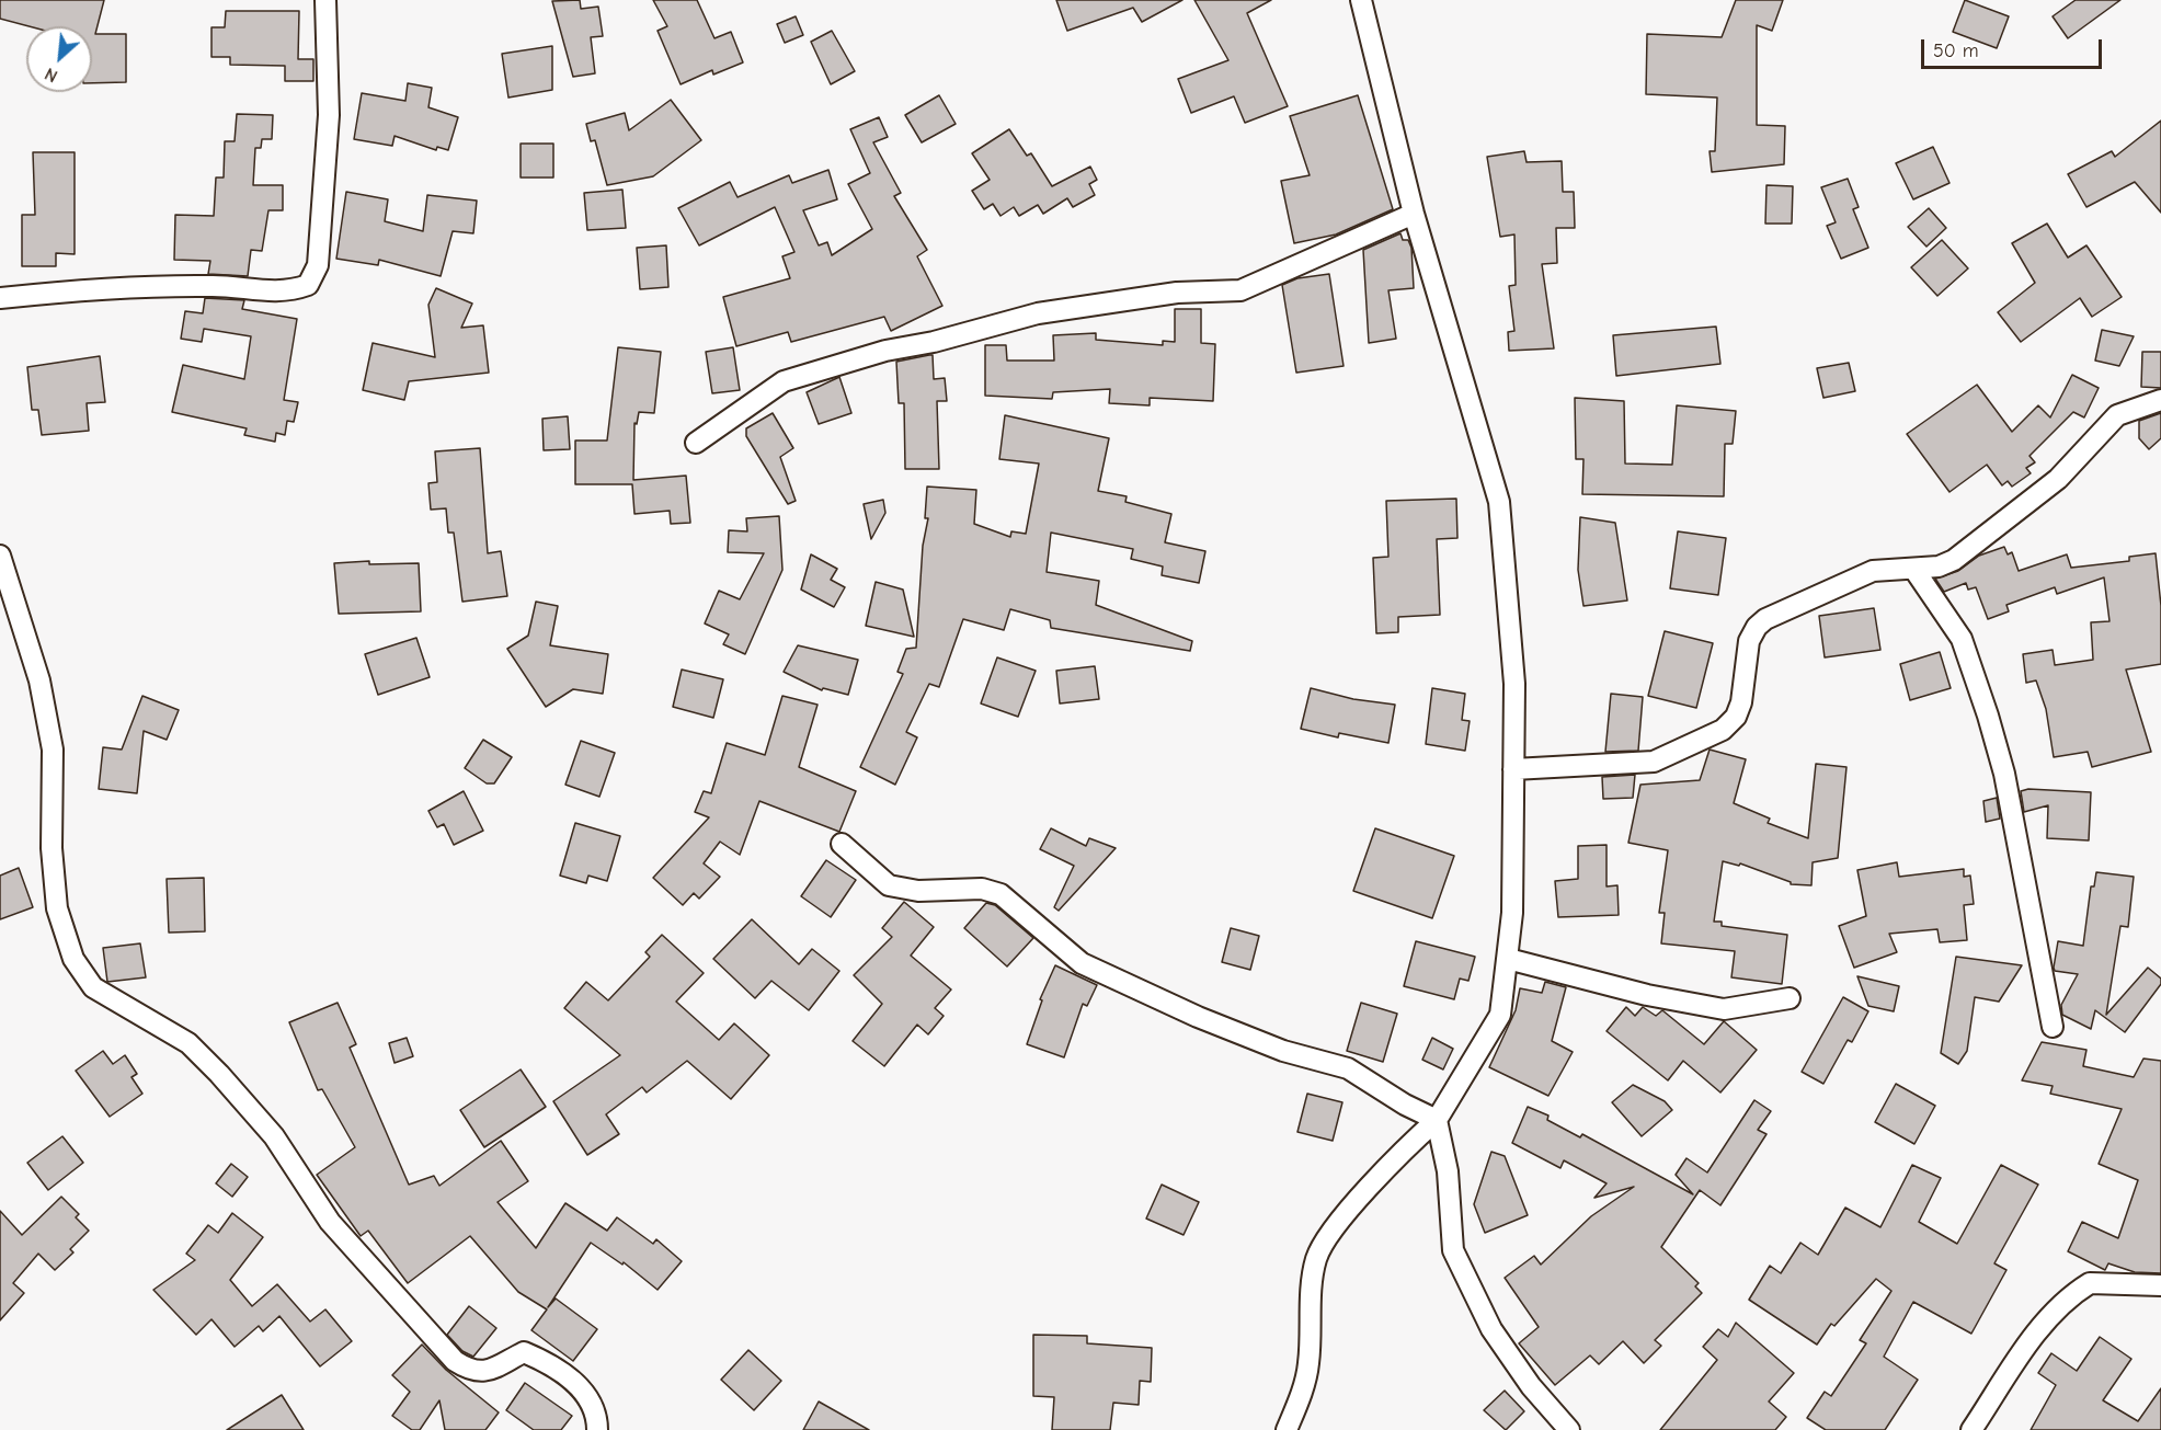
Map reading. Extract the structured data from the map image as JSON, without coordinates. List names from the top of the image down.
{
  "scale_bar": "50 m",
  "north": "bottom left"
}
